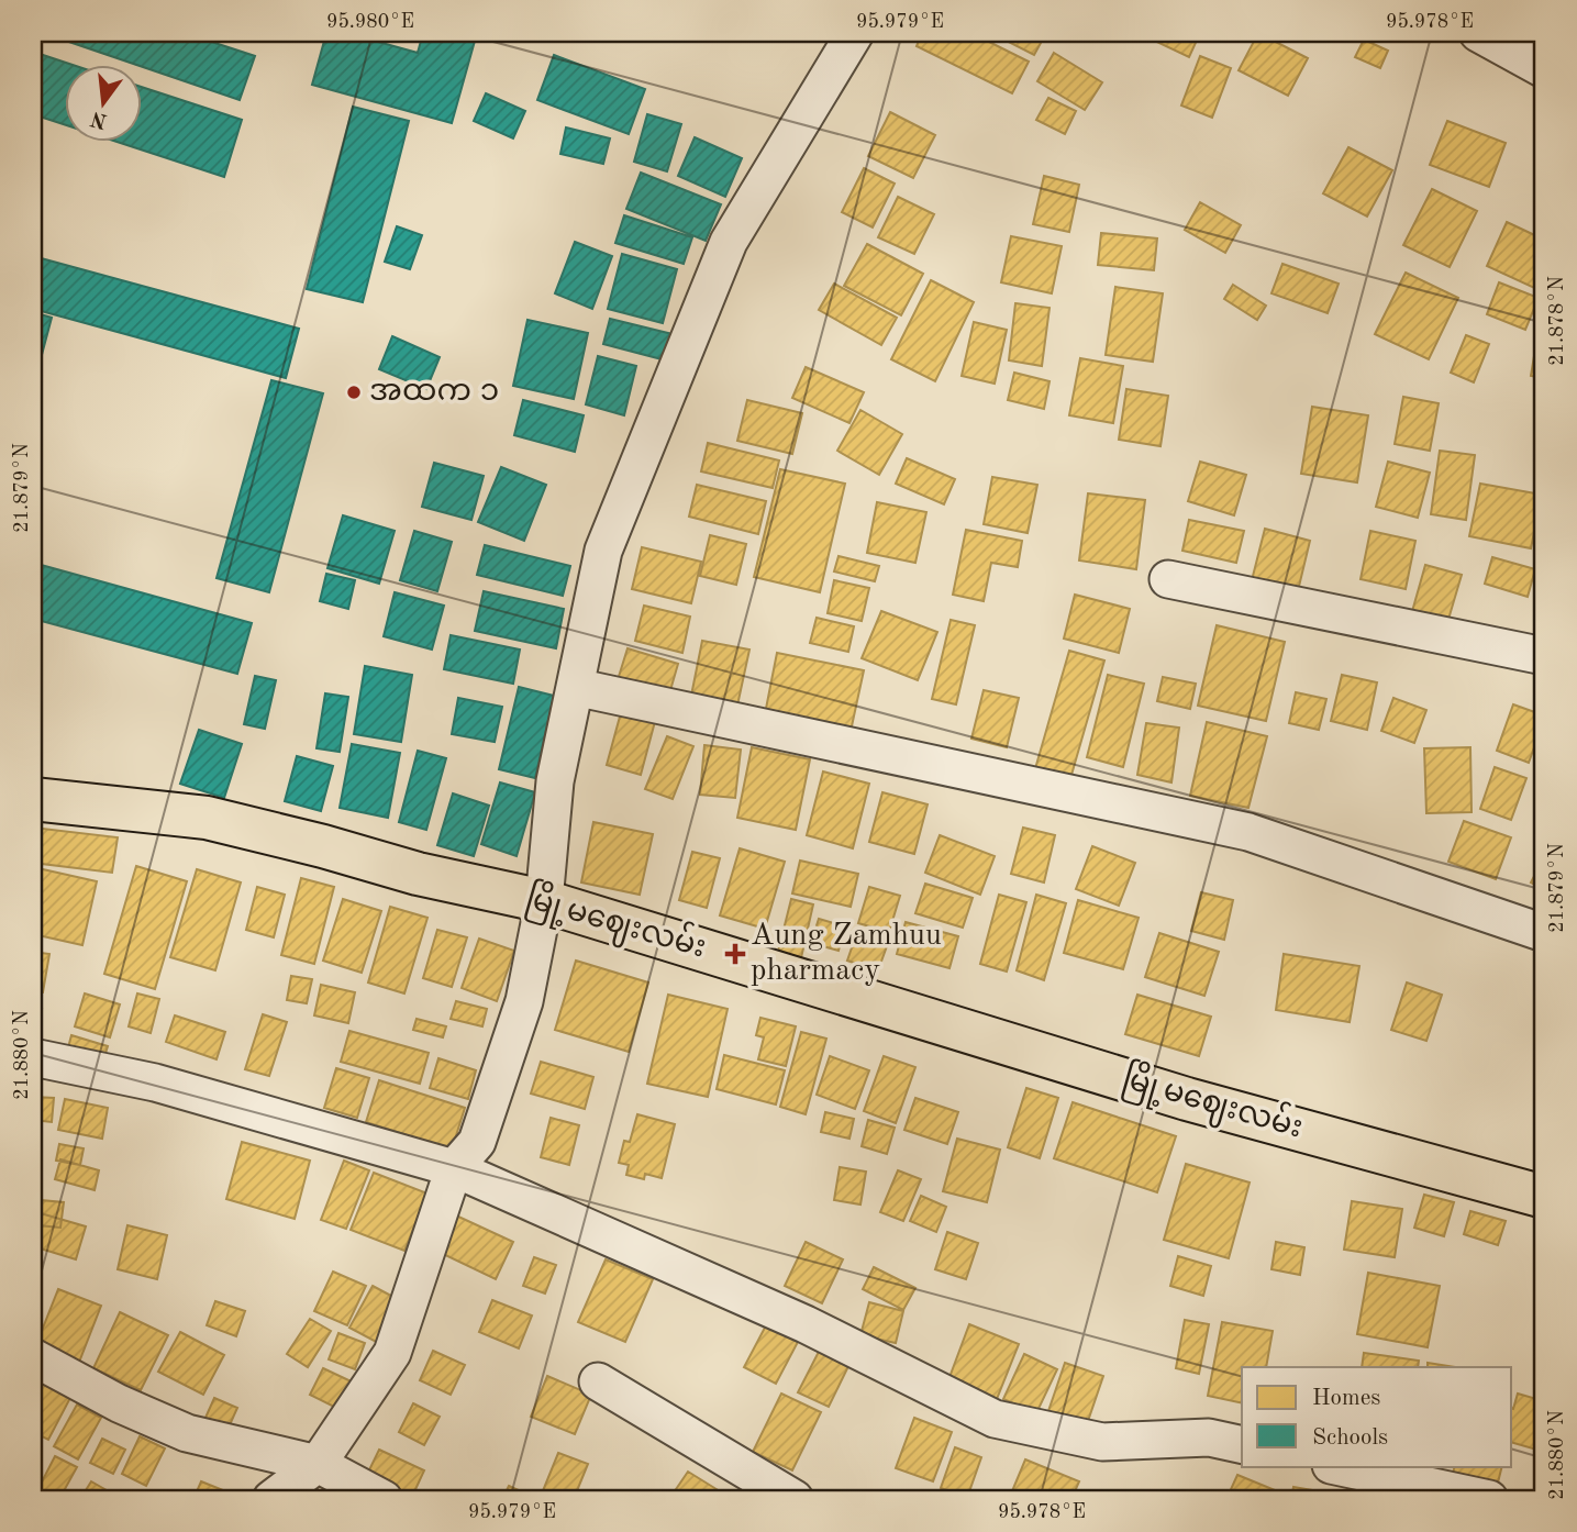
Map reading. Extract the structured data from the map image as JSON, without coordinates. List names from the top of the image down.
{
  "streets": {
    "main road": ["မြို့မဈေးလမ်း"]
  },
  "places": {
    "other": ["အထက ၁"],
    "health": ["Aung Zamhuu pharmacy"]
  },
  "legend": ["Homes", "Schools"],
  "north": "bottom",
  "coordinates": [
    "95.980°E",
    "95.979°E",
    "95.978°E",
    "21.878°N",
    "21.879°N",
    "21.880°N"
  ]
}
